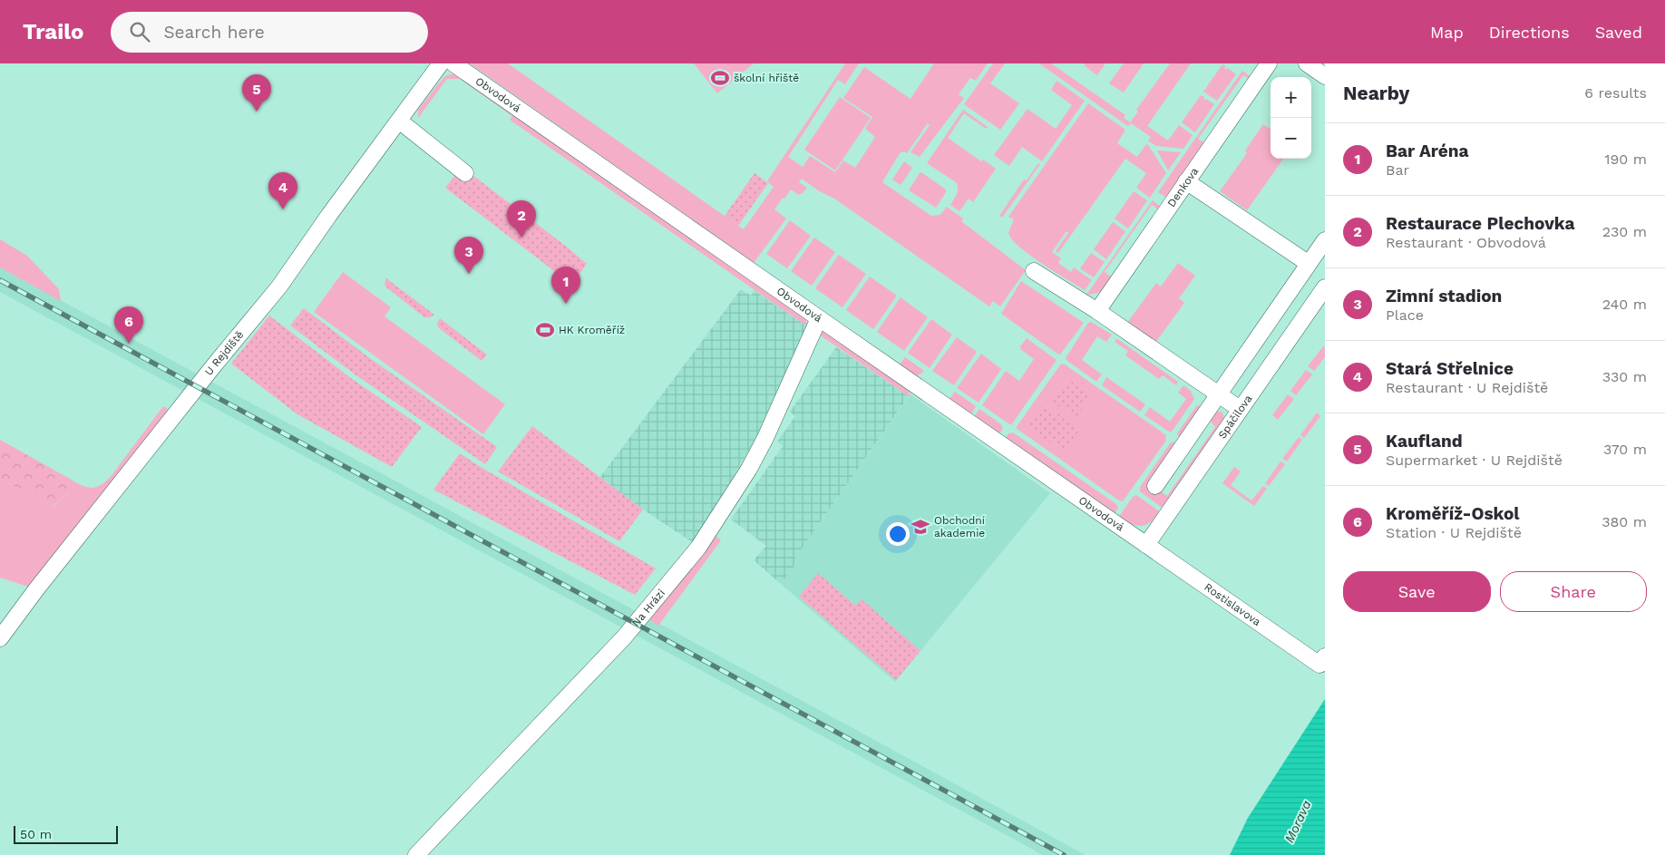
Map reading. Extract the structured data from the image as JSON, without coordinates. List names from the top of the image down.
{
  "streets": {
    "street": [
      "Obvodová",
      "Denkova",
      "U Rejdiště",
      "Spáčilova",
      "Rostislavova",
      "Na Hrázi"
    ]
  },
  "crossings": [
    ["Obvodová", "Spáčilova"],
    ["Obvodová", "Rostislavova"],
    ["Obvodová", "Na Hrázi"],
    ["Spáčilova", "Rostislavova"]
  ],
  "water": ["Morava"],
  "places": {
    "sports": ["školní hřiště", "HK Kroměříž"],
    "school or university": ["Obchodní akademie"]
  },
  "scale_bar": "50 m",
  "page": {
    "header": "Trailo",
    "search": "Search here",
    "nav": ["Map", "Directions", "Saved"],
    "heading": ["Nearby", "6 results"],
    "pins": [
      "5",
      "4",
      "2",
      "3",
      "1",
      "6"
    ],
    "map_buttons": ["+", "−"],
    "list": [
      {
        "mark": "1",
        "name": "Bar Aréna",
        "note": "Bar",
        "value": "190 m"
      },
      {
        "mark": "2",
        "name": "Restaurace Plechovka",
        "note": "Restaurant · Obvodová",
        "value": "230 m"
      },
      {
        "mark": "3",
        "name": "Zimní stadion",
        "note": "Place",
        "value": "240 m"
      },
      {
        "mark": "4",
        "name": "Stará Střelnice",
        "note": "Restaurant · U Rejdiště",
        "value": "330 m"
      },
      {
        "mark": "5",
        "name": "Kaufland",
        "note": "Supermarket · U Rejdiště",
        "value": "370 m"
      },
      {
        "mark": "6",
        "name": "Kroměříž-Oskol",
        "note": "Station · U Rejdiště",
        "value": "380 m"
      }
    ],
    "buttons": ["Save", "Share"],
    "scale": "50 m"
  }
}
